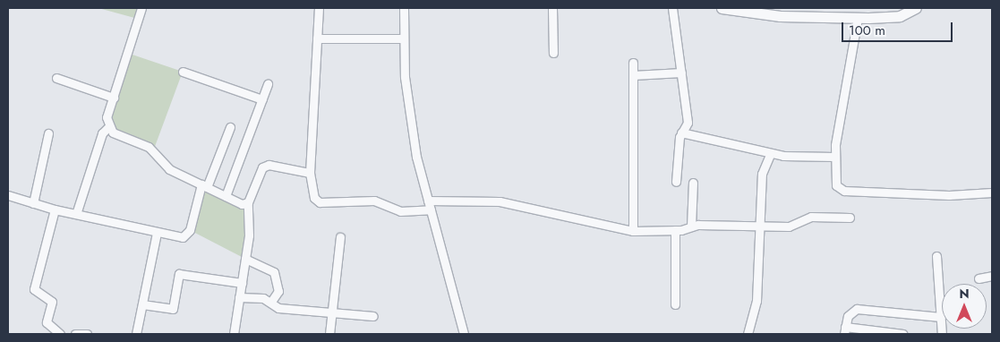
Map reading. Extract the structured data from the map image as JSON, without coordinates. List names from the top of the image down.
{
  "scale_bar": "100 m",
  "north": "top"
}
